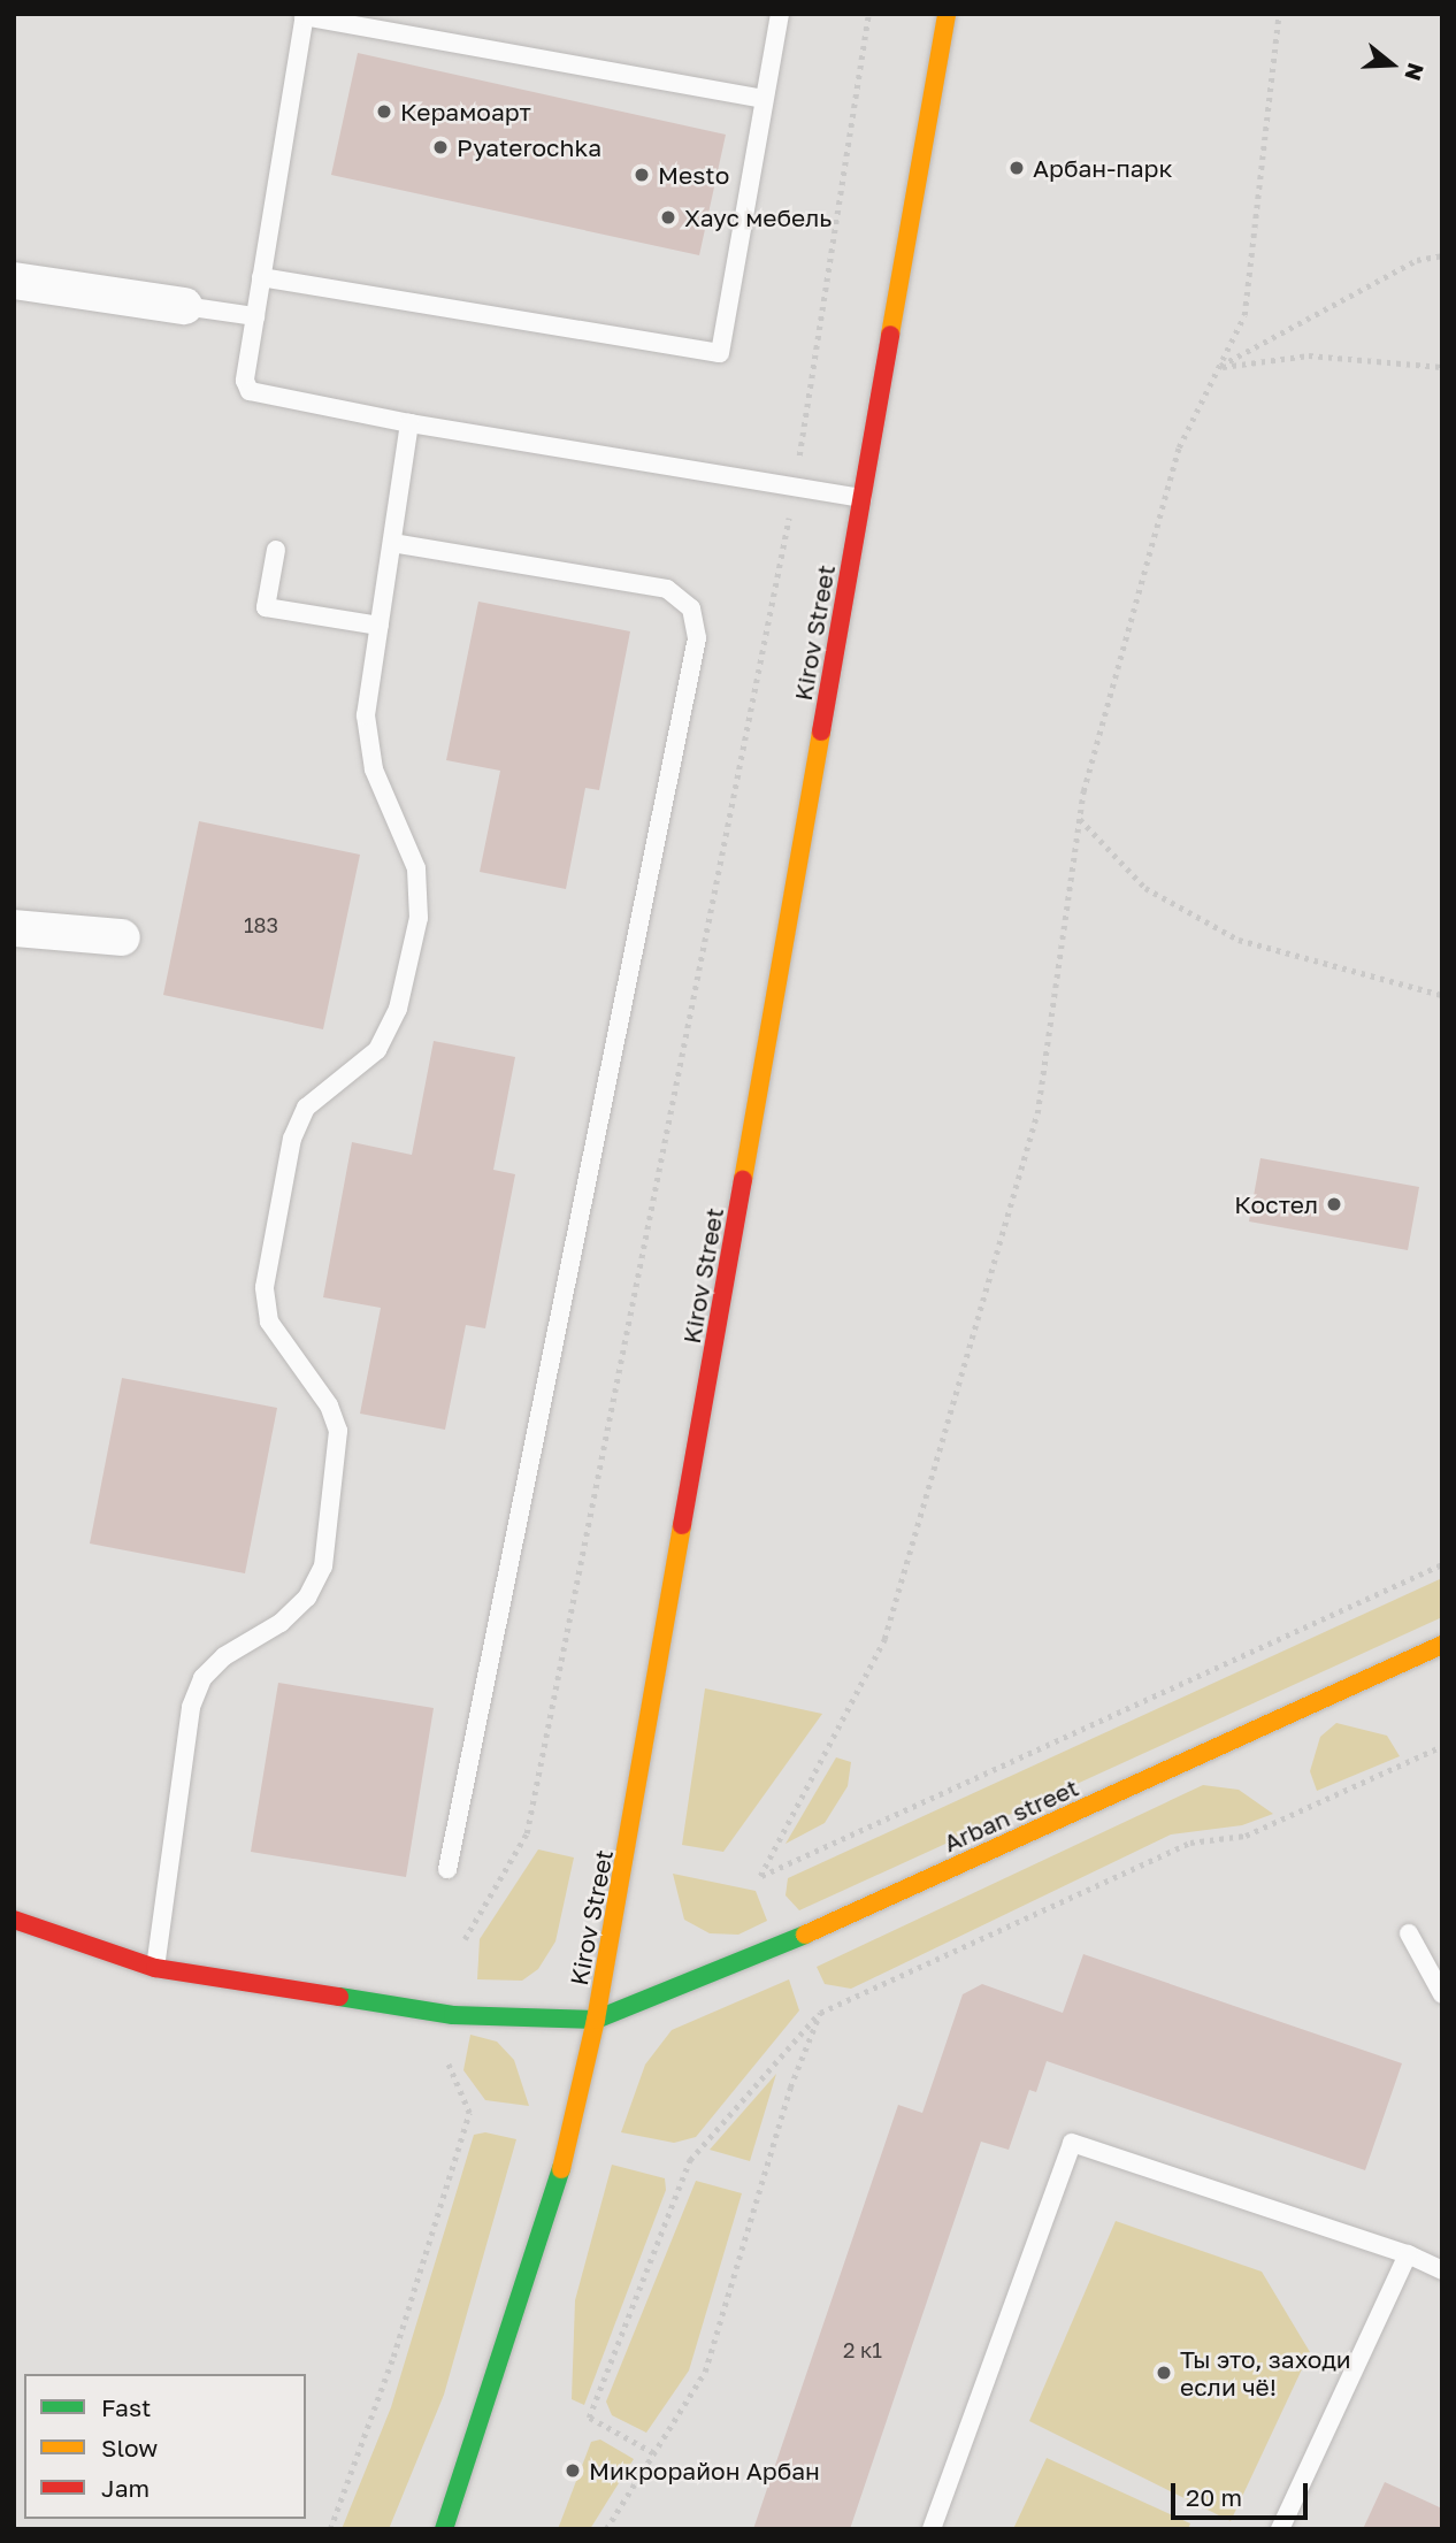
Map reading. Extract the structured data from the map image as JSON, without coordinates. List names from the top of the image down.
{
  "streets": {
    "main road": ["Kirov Street", "Arban street"]
  },
  "crossings": [
    ["Kirov Street", "Arban street"]
  ],
  "places": [
    "Керамоарт",
    "Pyaterochka",
    "Арбан-парк",
    "Mesto",
    "Хаус мебель",
    "Костел",
    "Ты это, заходи если чё!",
    "Микрорайон Арбан"
  ],
  "house_numbers": ["183", "2 к1"],
  "legend": ["Fast", "Slow", "Jam"],
  "scale_bar": "20 m",
  "north": "right"
}
